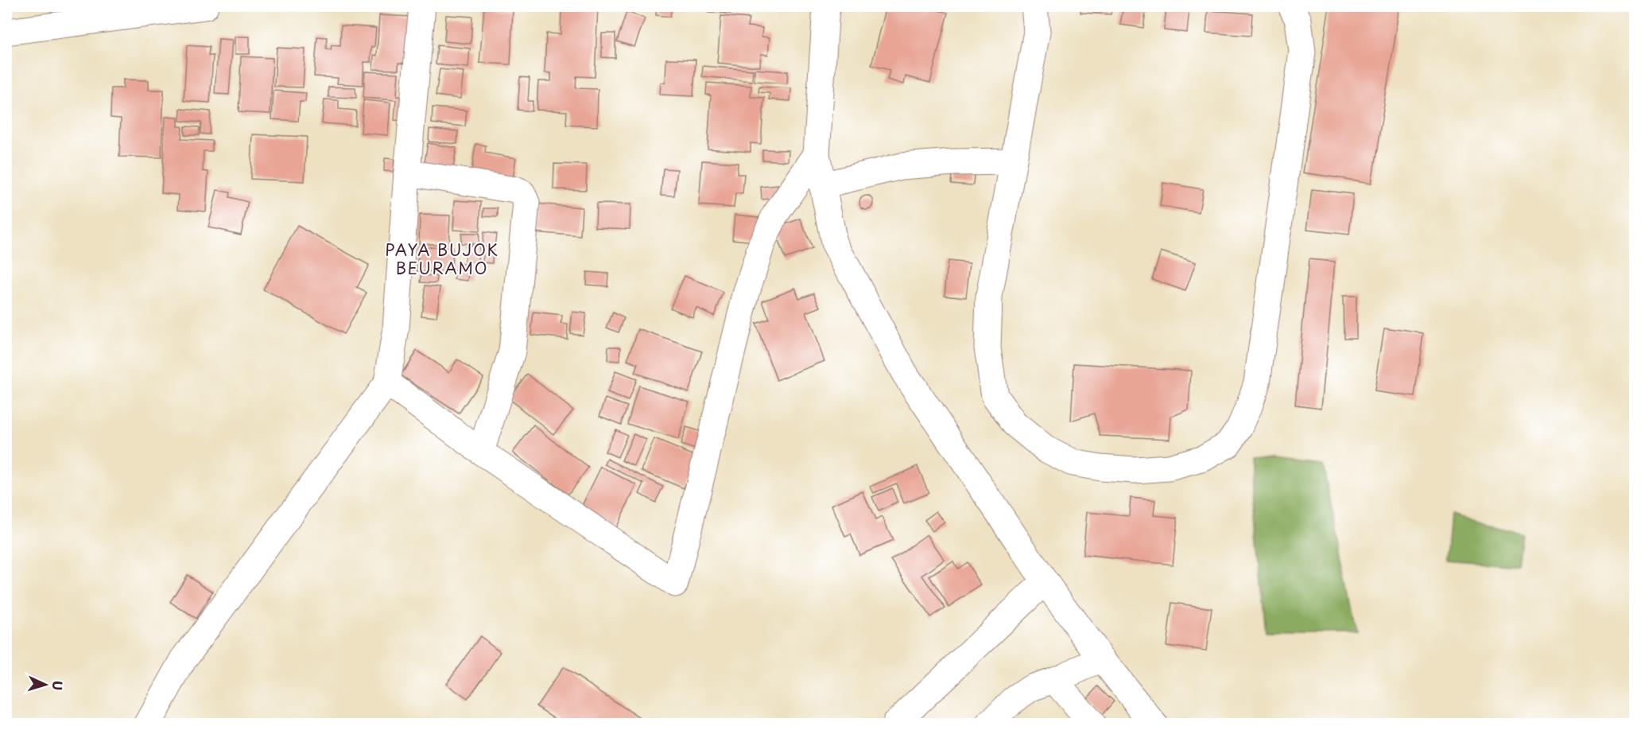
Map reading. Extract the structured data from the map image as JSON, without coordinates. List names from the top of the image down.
{
  "districts": ["PAYA BUJOK BEURAMO"],
  "north": "right"
}
